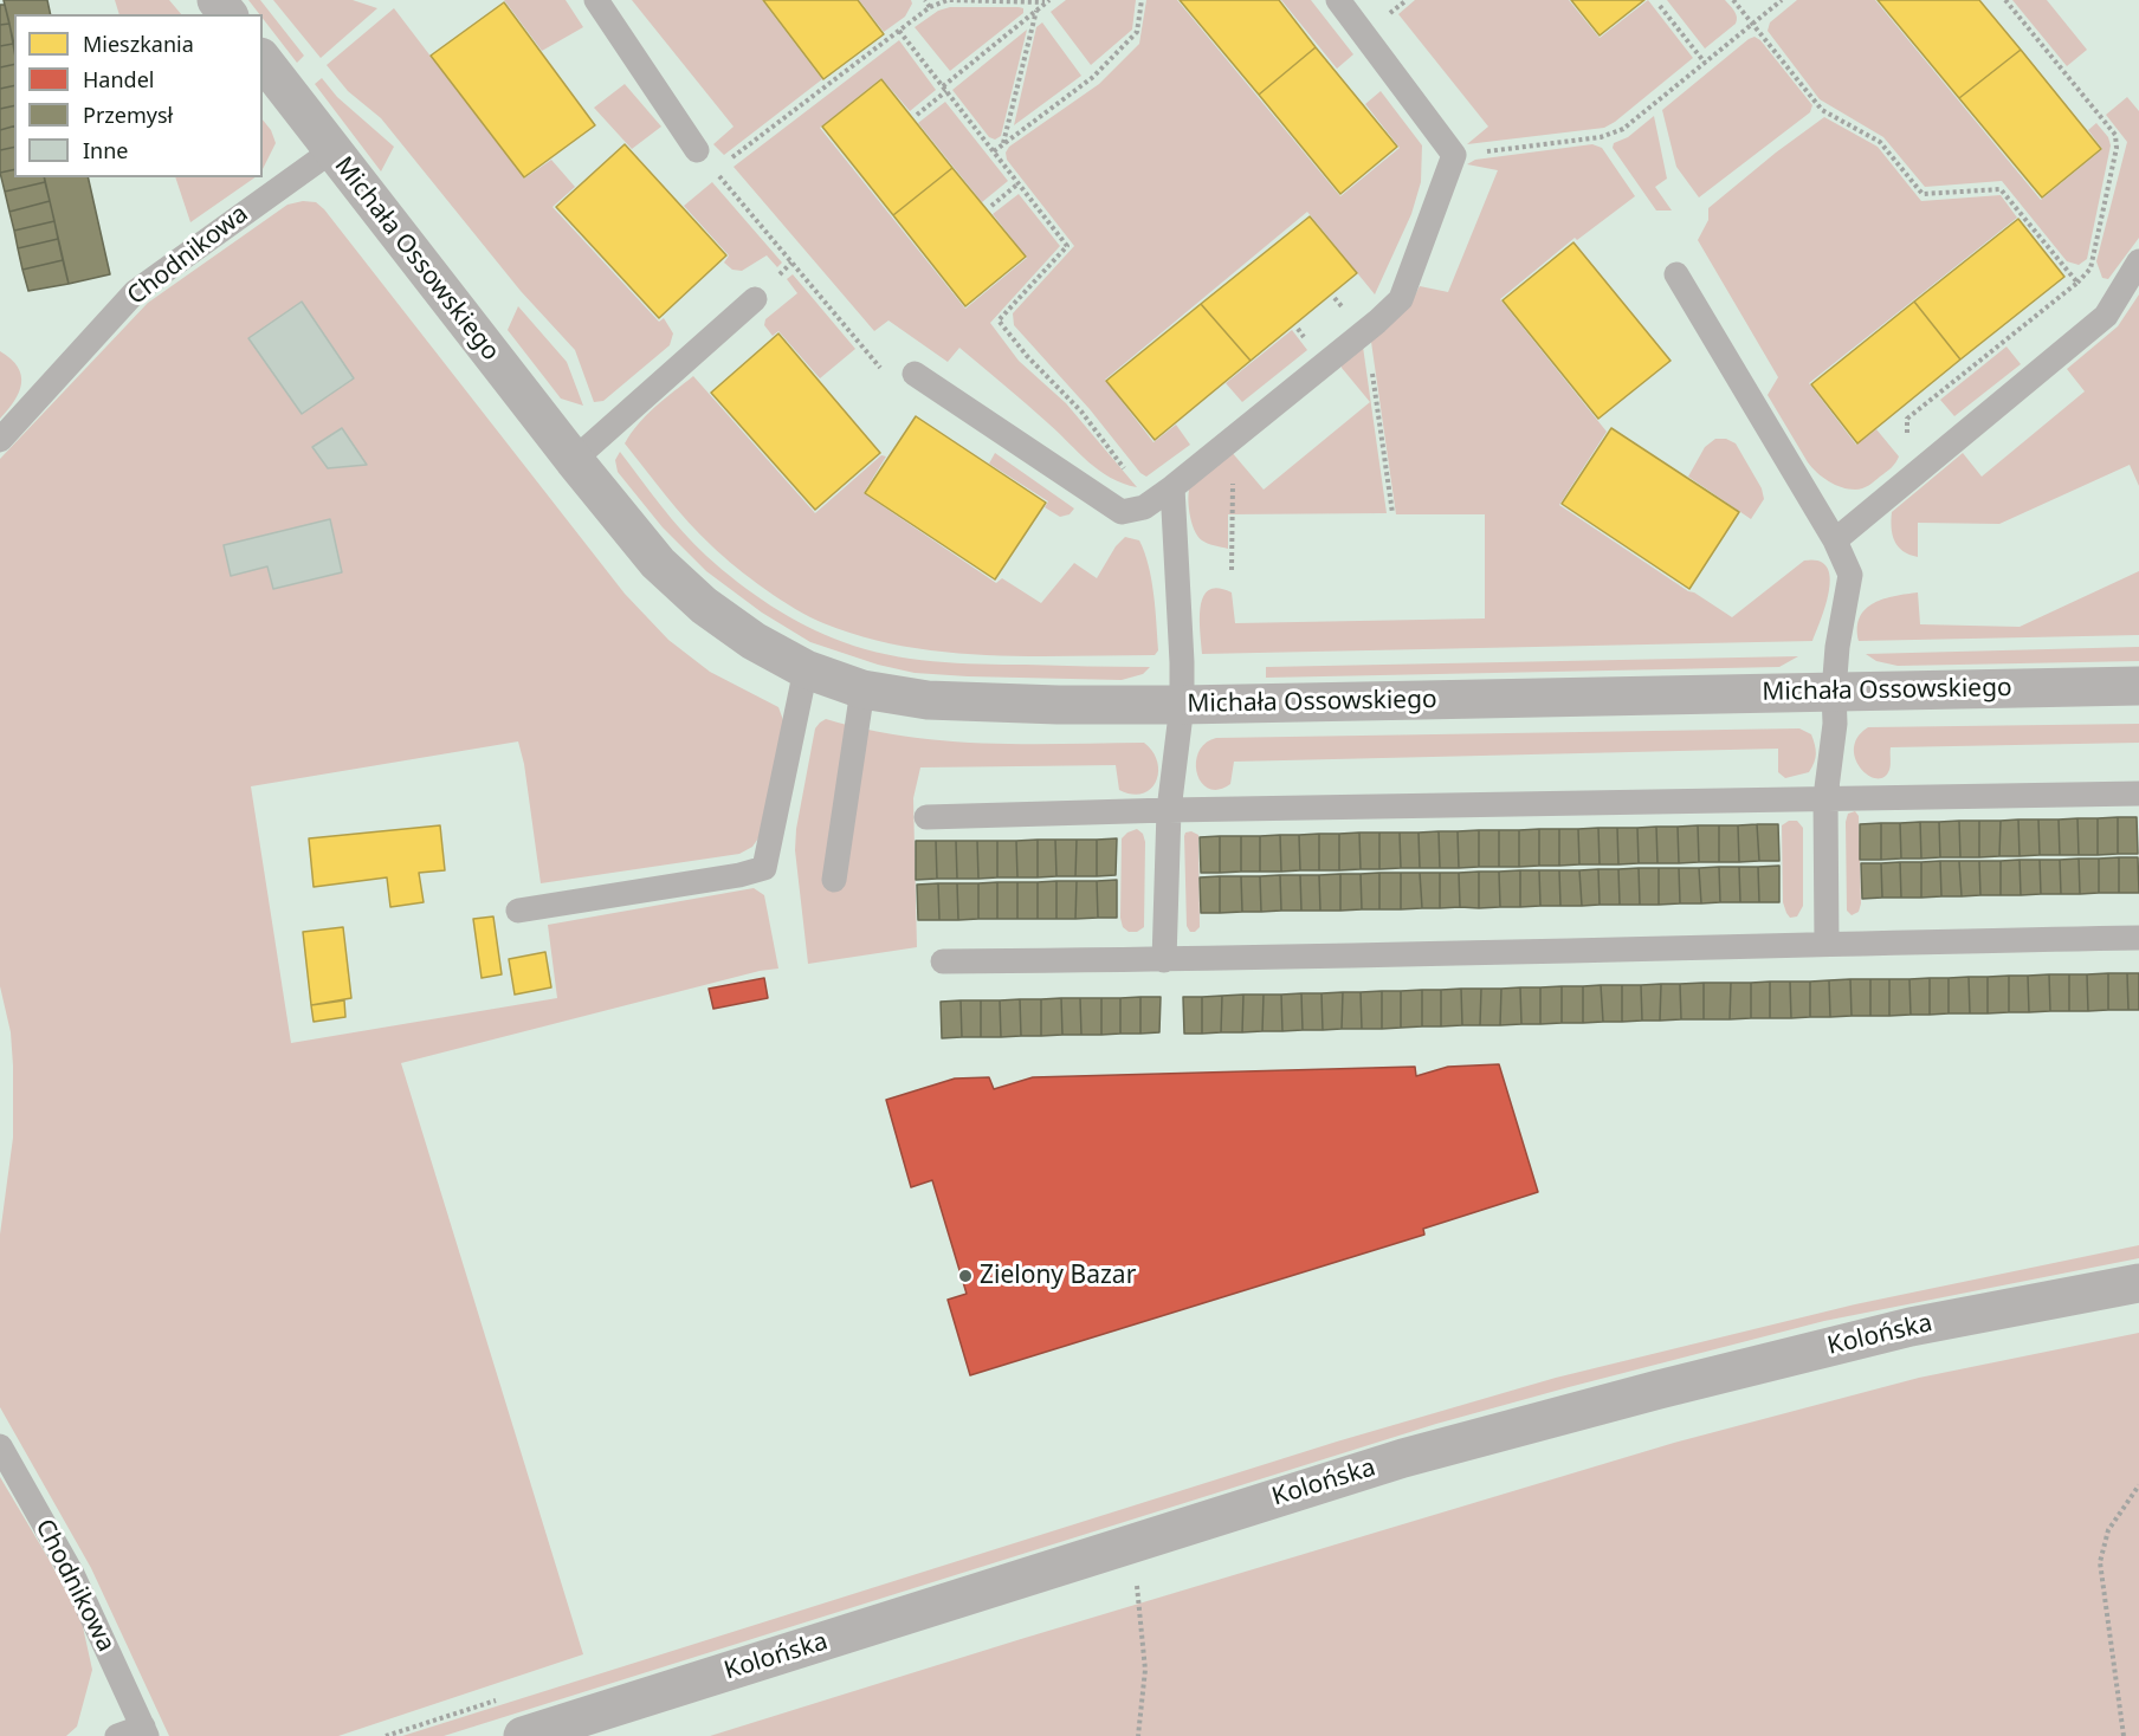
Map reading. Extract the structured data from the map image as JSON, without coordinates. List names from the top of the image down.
{
  "streets": {
    "street": ["Michała Ossowskiego", "Kolońska"],
    "lane": ["Chodnikowa"]
  },
  "crossings": [
    ["Chodnikowa", "Michała Ossowskiego"]
  ],
  "places": ["Zielony Bazar"],
  "legend": [
    "Mieszkania",
    "Handel",
    "Przemysł",
    "Inne"
  ]
}
